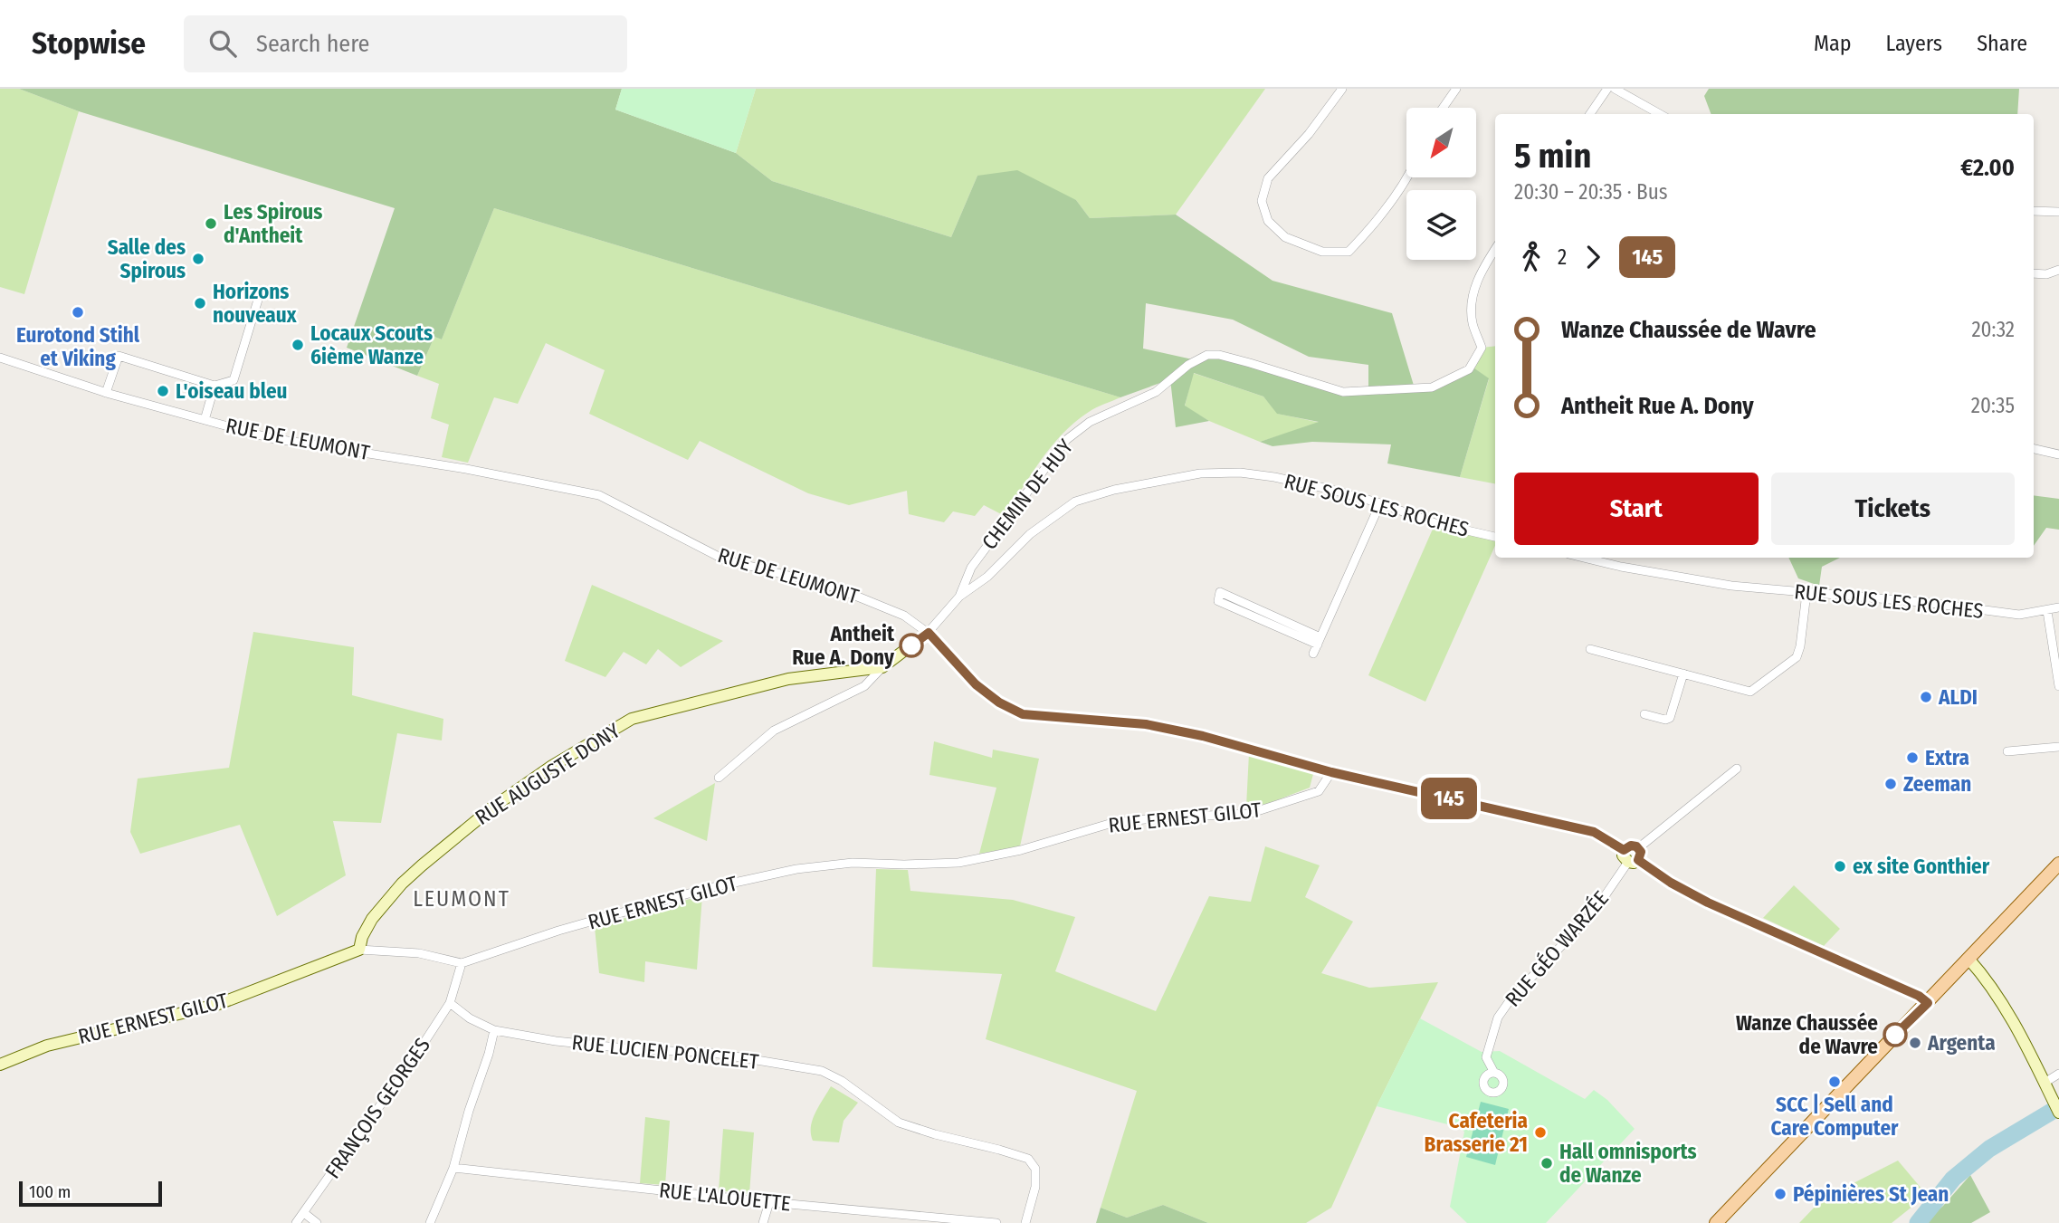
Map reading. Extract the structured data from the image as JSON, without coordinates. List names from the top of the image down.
{
  "streets": {
    "street": [
      "RUE DE LEUMONT",
      "CHEMIN DE HUY",
      "RUE SOUS LES ROCHES",
      "RUE AUGUSTE DONY",
      "RUE ERNEST GILOT",
      "RUE GÉO WARZÉE",
      "RUE LUCIEN PONCELET",
      "FRANÇOIS GEORGES",
      "RUE L'ALOUETTE"
    ]
  },
  "crossings": [
    ["RUE DE LEUMONT", "RUE SOUS LES ROCHES"],
    ["RUE DE LEUMONT", "RUE AUGUSTE DONY"],
    ["RUE DE LEUMONT", "RUE ERNEST GILOT"],
    ["RUE DE LEUMONT", "RUE GÉO WARZÉE"],
    ["CHEMIN DE HUY", "RUE SOUS LES ROCHES"],
    ["RUE SOUS LES ROCHES", "RUE AUGUSTE DONY"],
    ["RUE AUGUSTE DONY", "RUE ERNEST GILOT"],
    ["RUE ERNEST GILOT", "FRANÇOIS GEORGES"],
    ["RUE LUCIEN PONCELET", "FRANÇOIS GEORGES"]
  ],
  "districts": ["LEUMONT"],
  "places": [
    "Les Spirous d'Antheit",
    "Salle des Spirous",
    "Horizons nouveaux",
    "Eurotond Stihl et Viking",
    "Locaux Scouts 6ième Wanze",
    "L'oiseau bleu",
    "Antheit Rue A. Dony",
    "ALDI",
    "Extra",
    "Zeeman",
    "ex site Gonthier",
    "Wanze Chaussée de Wavre",
    "Argenta",
    "SCC | Sell and Care Computer",
    "Cafeteria Brasserie 21",
    "Hall omnisports de Wanze",
    "Pépinières St Jean"
  ],
  "lines": ["bus line 145"],
  "scale_bar": "100 m",
  "north": "bottom left",
  "page": {
    "header": "Stopwise",
    "search": "Search here",
    "nav": ["Map", "Layers", "Share"],
    "on_map": "145",
    "heading": ["5 min", "20:30 – 20:35 · Bus", "€2.00"],
    "legs": ["2", "145"],
    "list": [
      {
        "name": "Wanze Chaussée de Wavre",
        "value": "20:32"
      },
      {
        "name": "Antheit Rue A. Dony",
        "value": "20:35"
      }
    ],
    "buttons": ["Start", "Tickets"],
    "scale": "100 m"
  }
}
